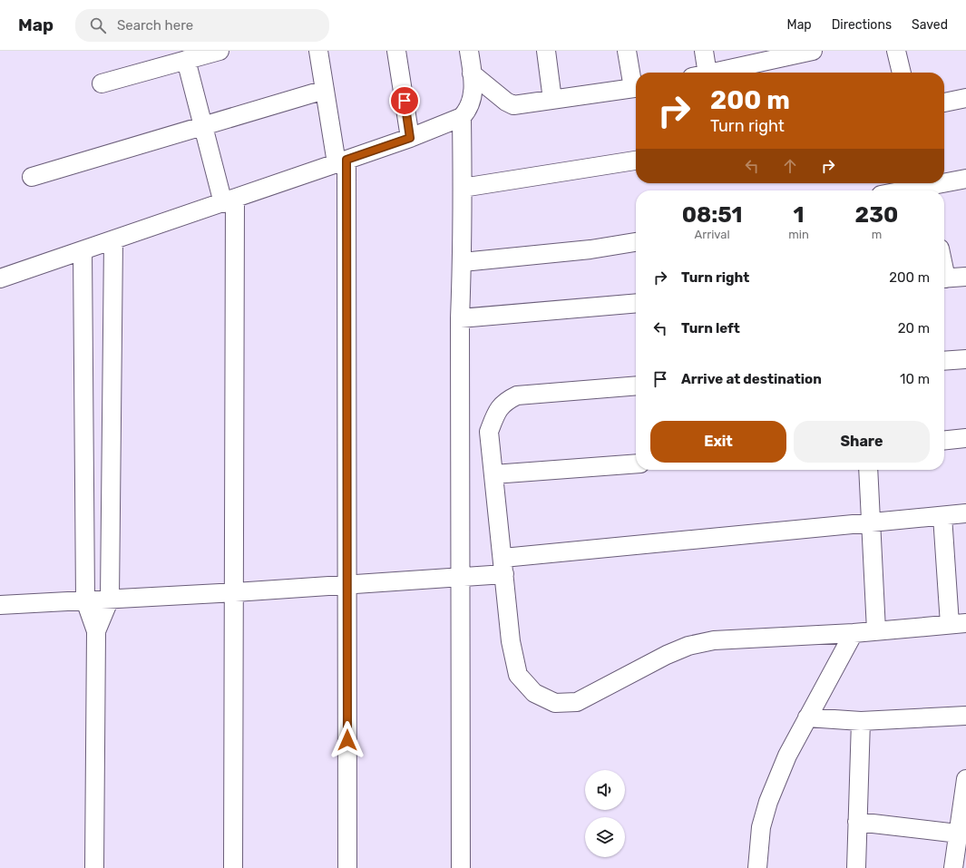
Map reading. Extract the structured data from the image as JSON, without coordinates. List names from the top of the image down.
{
  "page": {
    "header": "Map",
    "search": "Search here",
    "nav": ["Map", "Directions", "Saved"],
    "turn": ["200 m", "Turn right"],
    "eta": [
      "08:51",
      "Arrival",
      "1",
      "min",
      "230",
      "m"
    ],
    "list": [
      {
        "name": "Turn right",
        "value": "200 m"
      },
      {
        "name": "Turn left",
        "value": "20 m"
      },
      {
        "name": "Arrive at destination",
        "value": "10 m"
      }
    ],
    "buttons": ["Exit", "Share"]
  }
}
